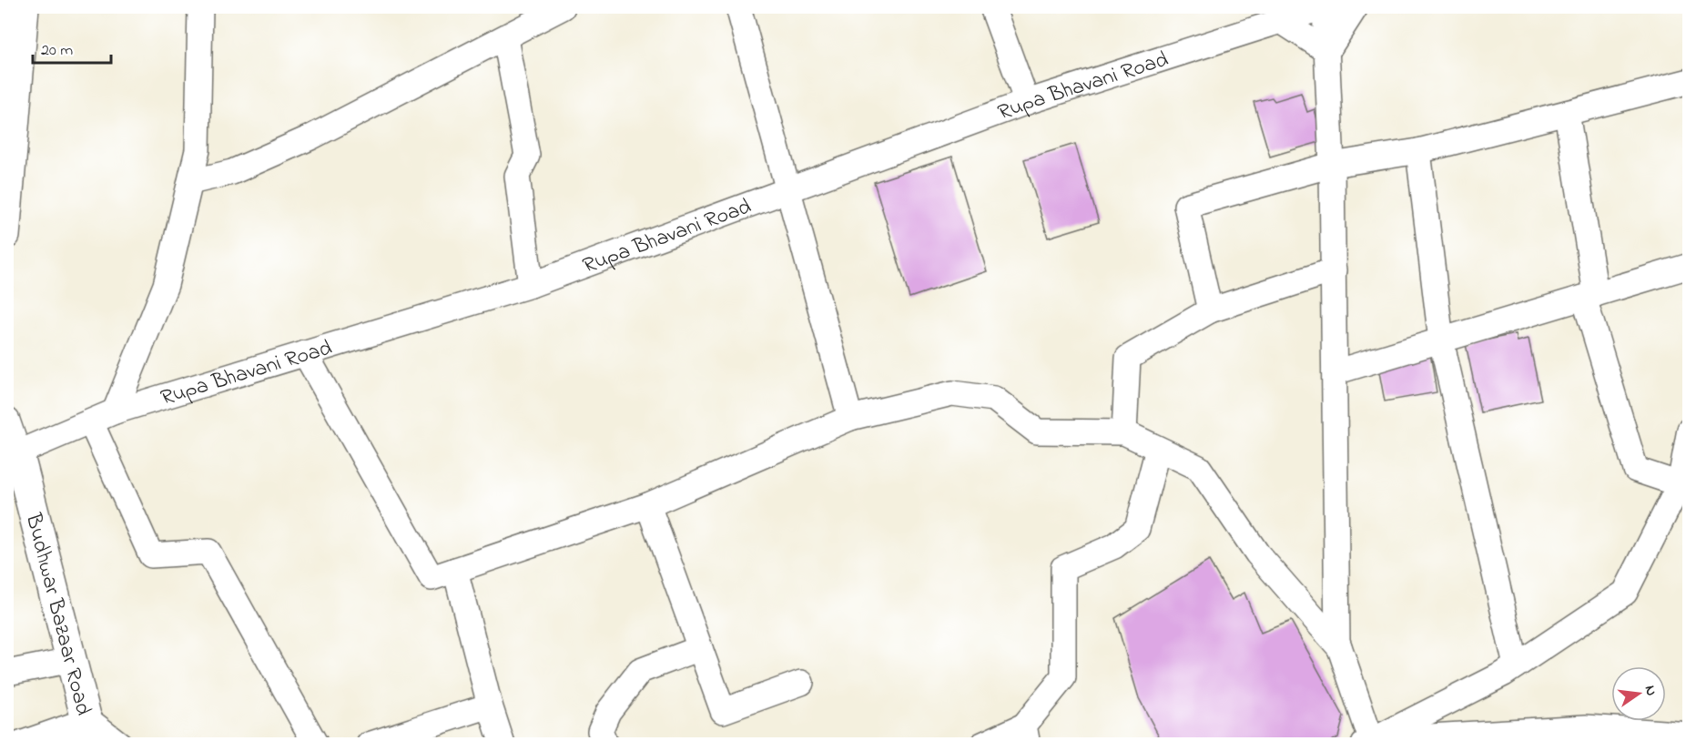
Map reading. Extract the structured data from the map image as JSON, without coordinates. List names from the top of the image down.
{
  "streets": {
    "highway": ["Budhwar Bazaar Road"],
    "street": ["Rupa Bhavani Road"]
  },
  "crossings": [
    ["Rupa Bhavani Road", "Budhwar Bazaar Road"]
  ],
  "scale_bar": "20 m",
  "north": "right"
}
